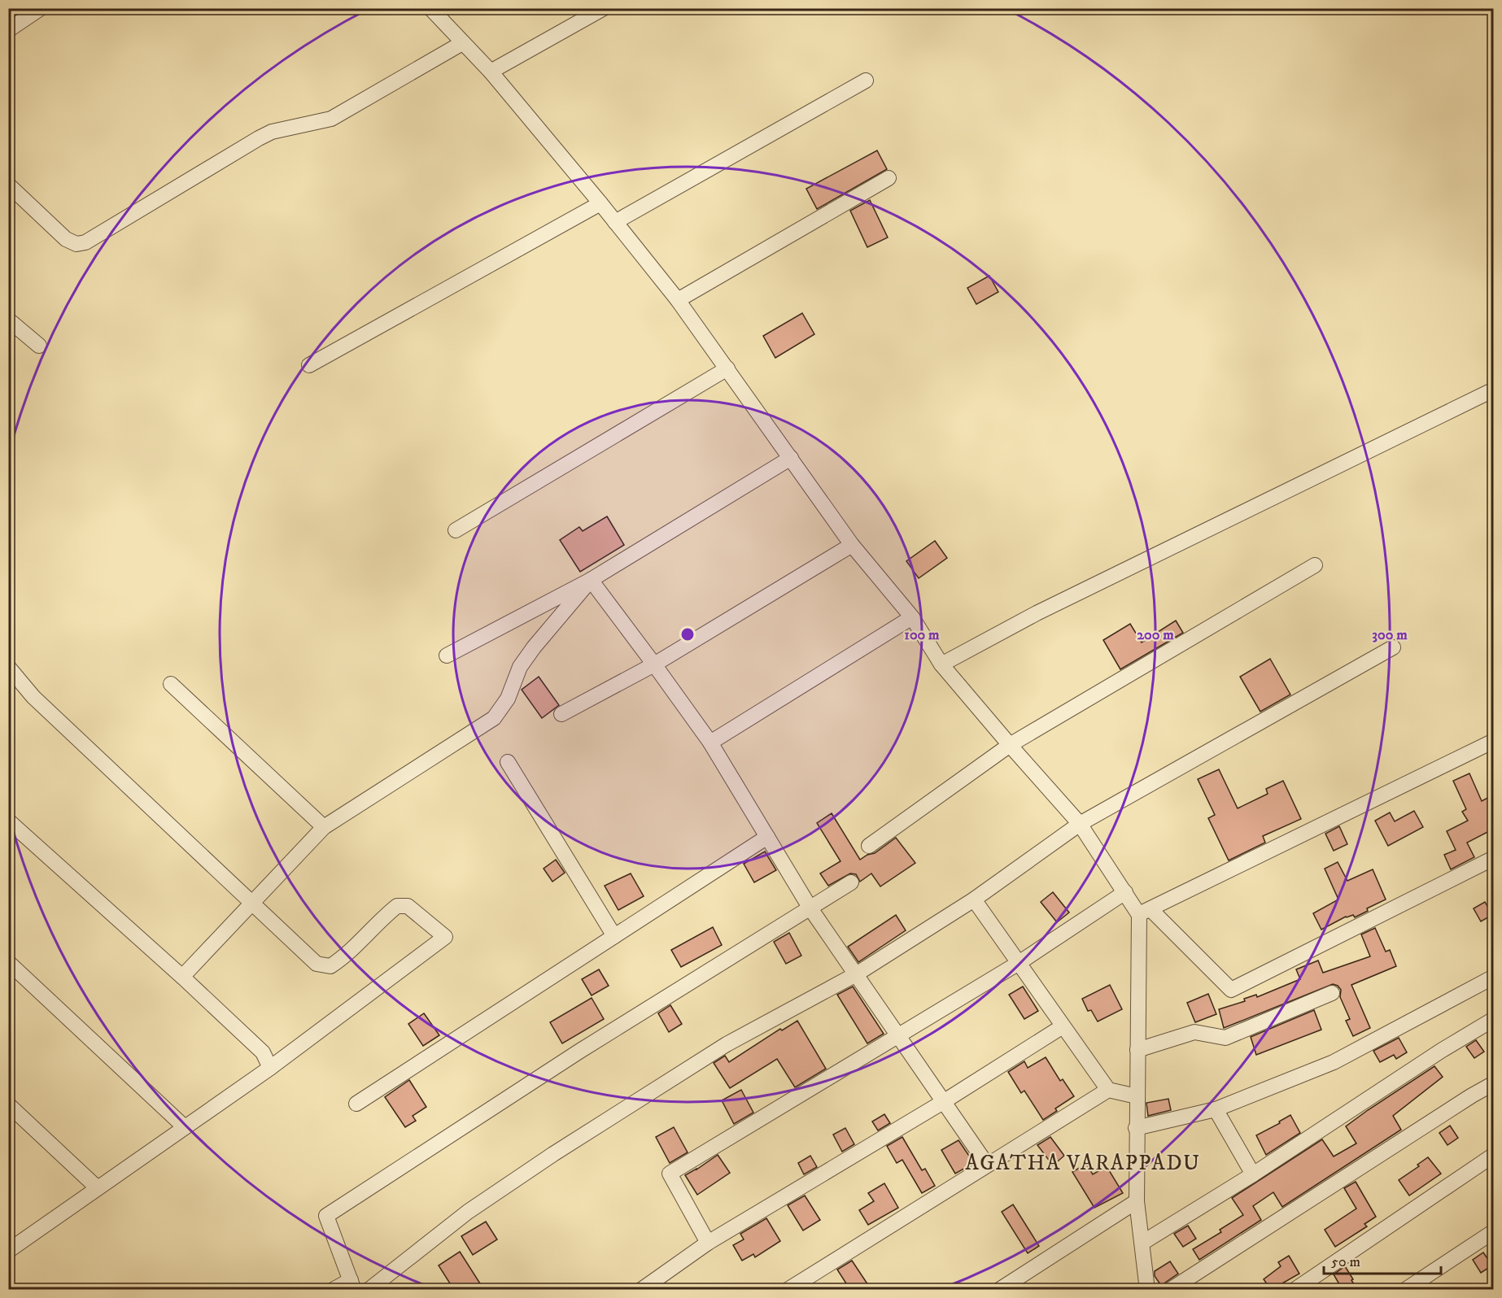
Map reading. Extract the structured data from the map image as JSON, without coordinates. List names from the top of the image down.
{
  "districts": ["AGATHA VARAPPADU"],
  "scale_bar": "50 m",
  "rings": ["100 m", "200 m", "300 m"]
}
